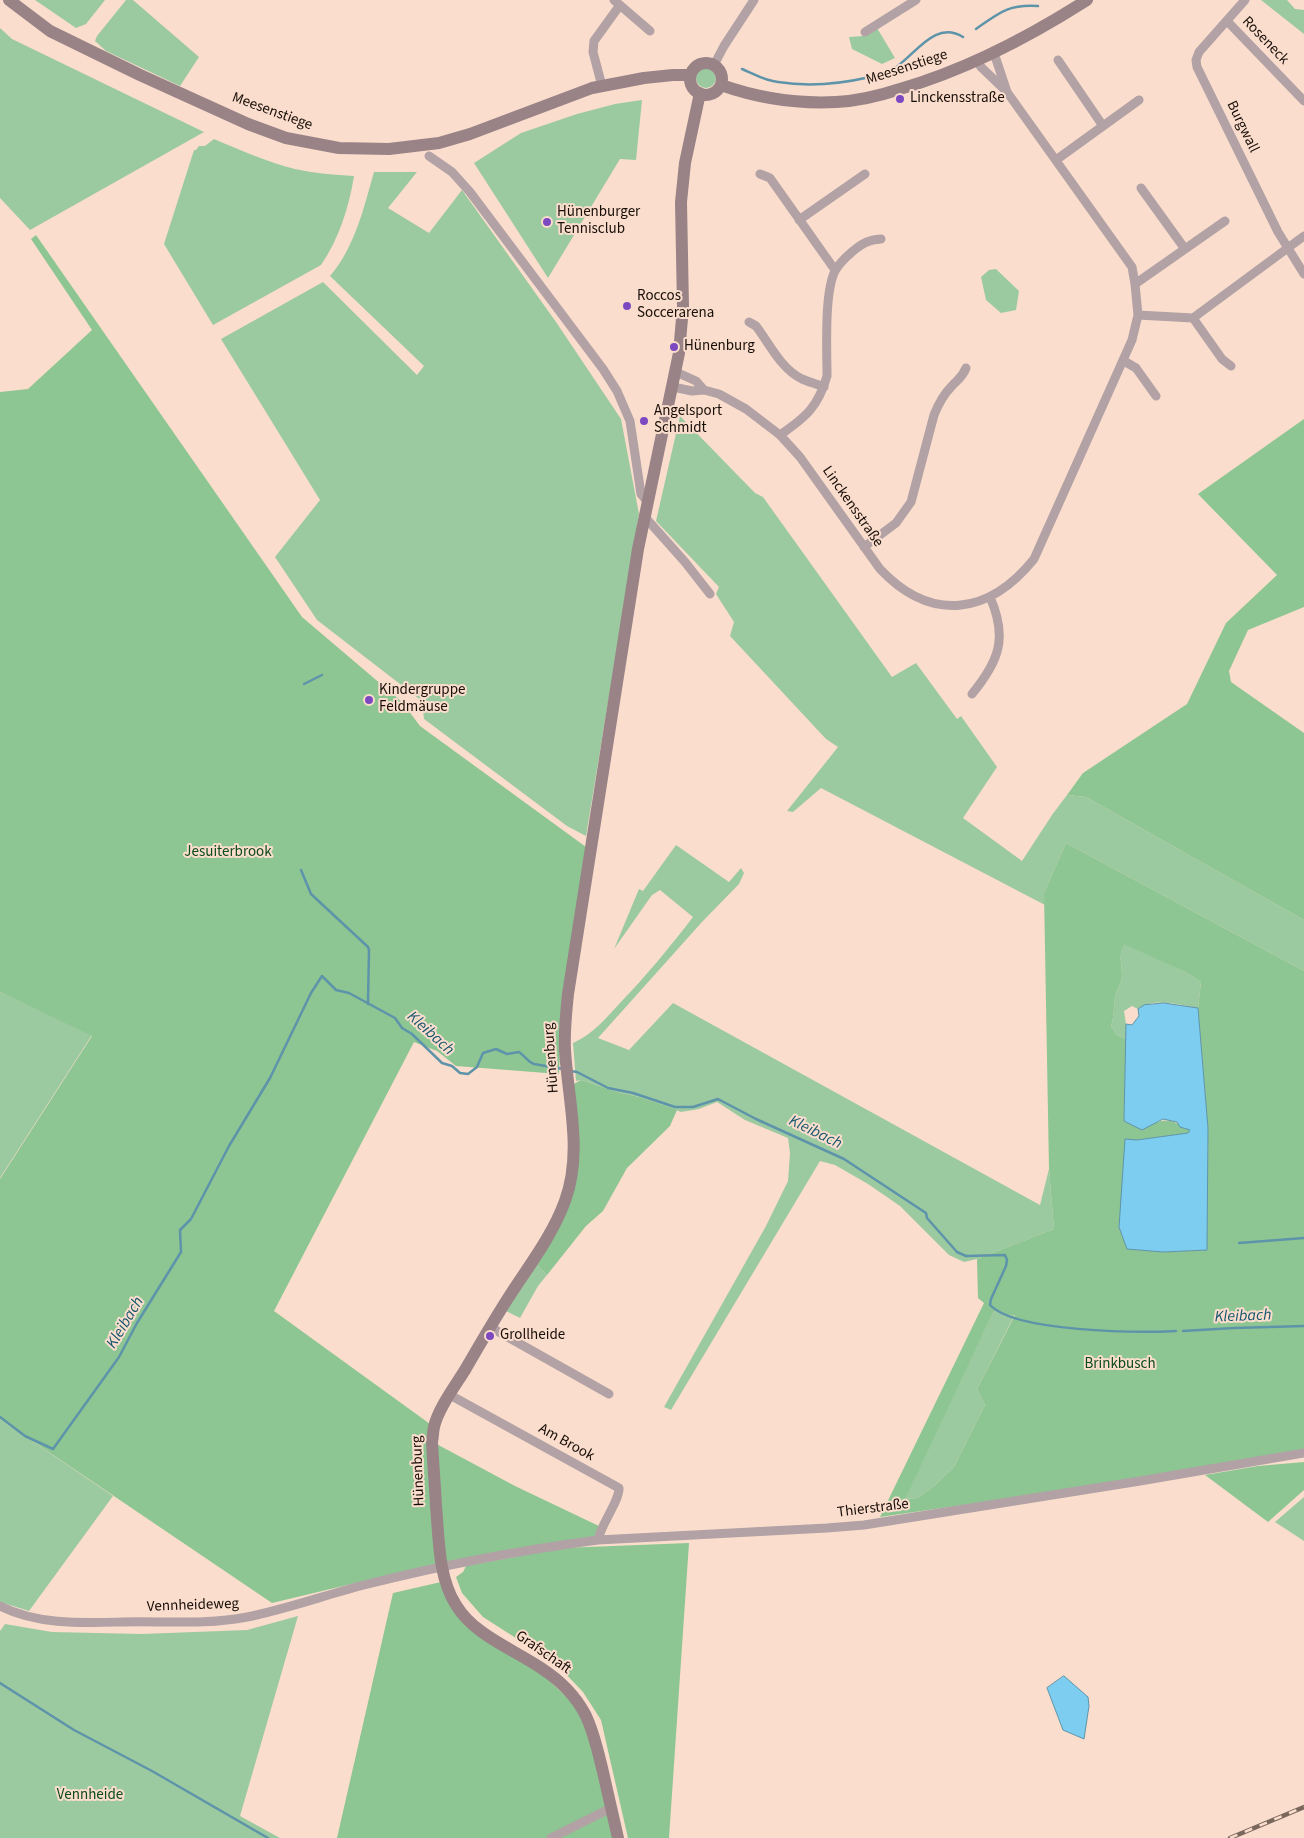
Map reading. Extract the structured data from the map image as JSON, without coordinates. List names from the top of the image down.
{
  "streets": {
    "street": [
      "Roseneck",
      "Meesenstiege",
      "Burgwall",
      "Linckensstraße",
      "Hünenburg",
      "Am Brook",
      "Thierstraße",
      "Vennheideweg",
      "Grafschaft"
    ]
  },
  "crossings": [
    ["Roseneck", "Burgwall"],
    ["Meesenstiege", "Linckensstraße"],
    ["Meesenstiege", "Hünenburg"],
    ["Linckensstraße", "Hünenburg"],
    ["Hünenburg", "Am Brook"],
    ["Hünenburg", "Thierstraße"],
    ["Hünenburg", "Vennheideweg"],
    ["Hünenburg", "Grafschaft"],
    ["Am Brook", "Thierstraße"],
    ["Thierstraße", "Vennheideweg"],
    ["Thierstraße", "Grafschaft"],
    ["Vennheideweg", "Grafschaft"]
  ],
  "water": ["Kleibach"],
  "parks": ["Jesuiterbrook", "Brinkbusch", "Vennheide"],
  "places": [
    "Linckensstraße",
    "Hünenburger Tennisclub",
    "Roccos Soccerarena",
    "Hünenburg",
    "Angelsport Schmidt",
    "Kindergruppe Feldmäuse",
    "Grollheide"
  ]
}
